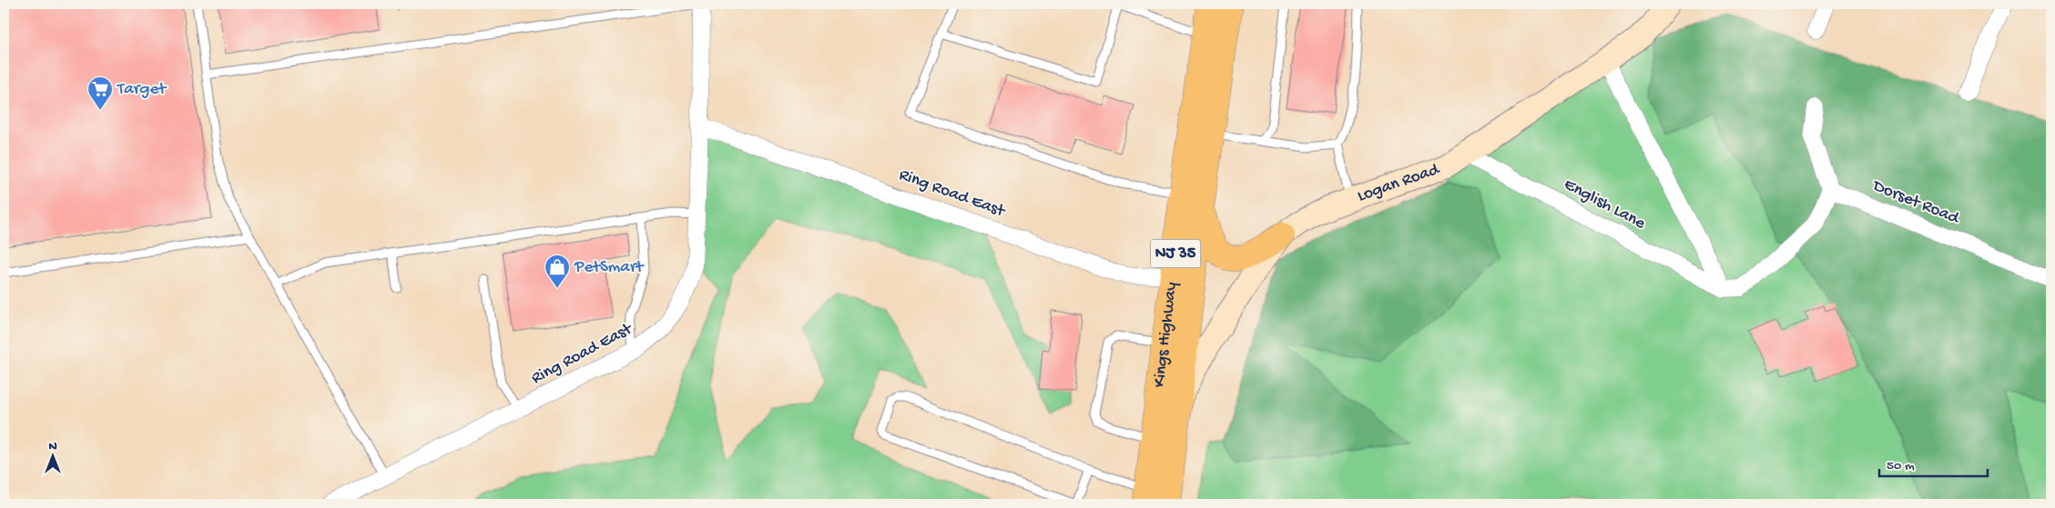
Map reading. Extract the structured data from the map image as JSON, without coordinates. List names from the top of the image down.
{
  "streets": {
    "main road": ["NJ 35", "Kings Highway"],
    "street": [
      "Logan Road",
      "Ring Road East",
      "Dorset Road",
      "English Lane"
    ]
  },
  "crossings": [
    ["Logan Road", "English Lane"],
    ["Logan Road", "Kings Highway"],
    ["Ring Road East", "Kings Highway"]
  ],
  "places": {
    "supermarket": ["Target"],
    "shop": ["PetSmart"]
  },
  "scale_bar": "50 m",
  "north": "top"
}
